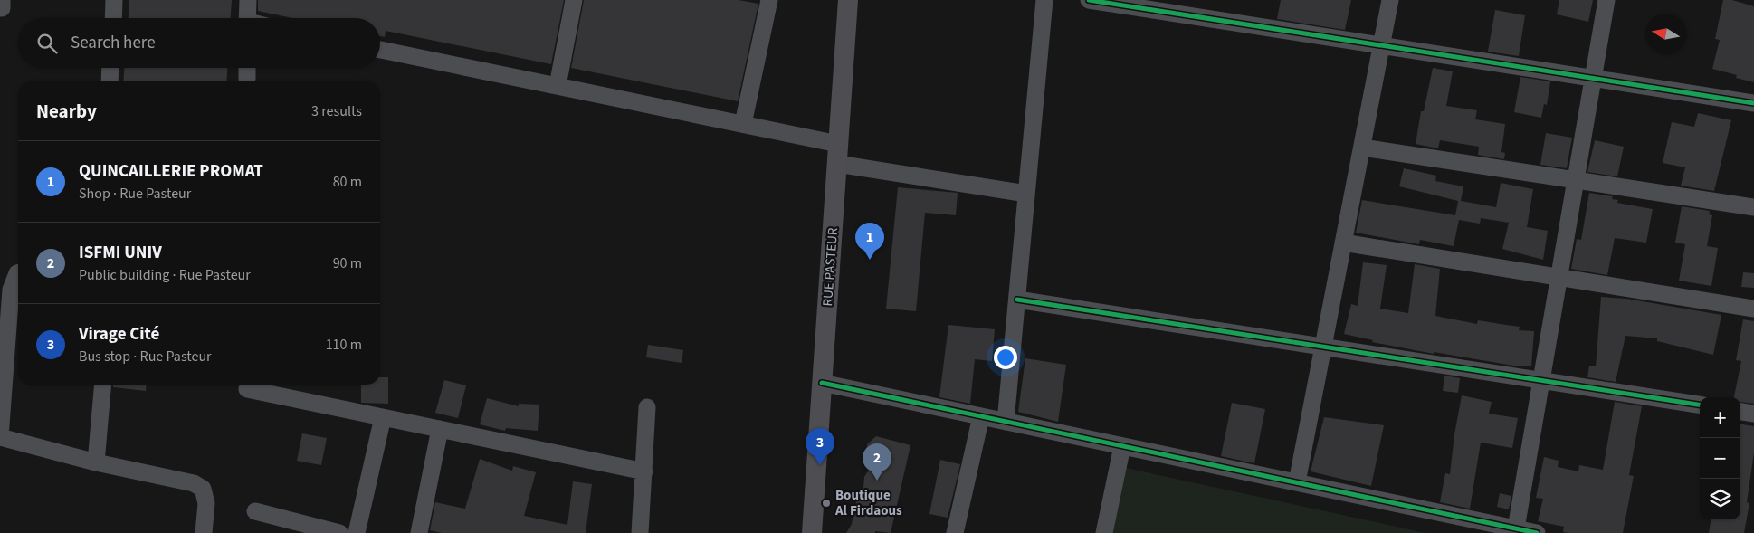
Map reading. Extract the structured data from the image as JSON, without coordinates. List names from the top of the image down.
{
  "streets": {
    "main road": ["RUE PASTEUR"]
  },
  "places": ["Boutique Al Firdaous"],
  "north": "left",
  "page": {
    "search": "Search here",
    "heading": ["Nearby", "3 results"],
    "list": [
      {
        "mark": "1",
        "name": "QUINCAILLERIE PROMAT",
        "note": "Shop · Rue Pasteur",
        "value": "80 m"
      },
      {
        "mark": "2",
        "name": "ISFMI UNIV",
        "note": "Public building · Rue Pasteur",
        "value": "90 m"
      },
      {
        "mark": "3",
        "name": "Virage Cité",
        "note": "Bus stop · Rue Pasteur",
        "value": "110 m"
      }
    ],
    "pins": ["1", "3", "2"],
    "map_buttons": ["+", "−"]
  }
}
